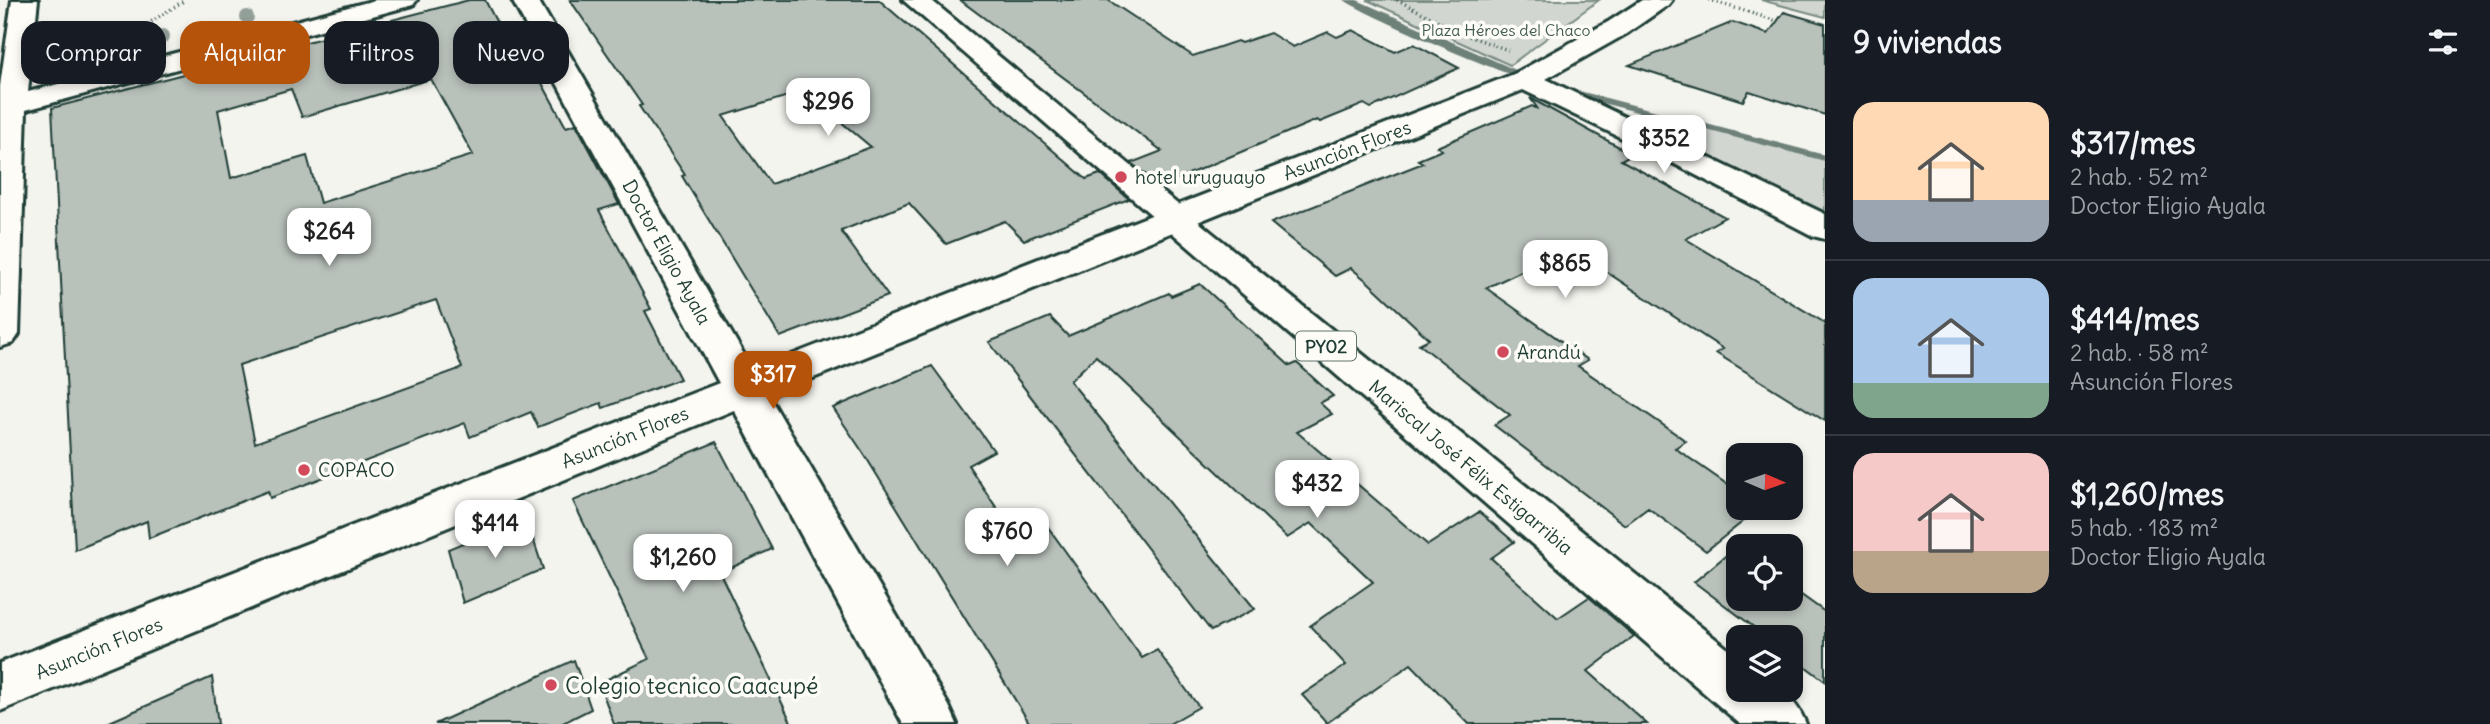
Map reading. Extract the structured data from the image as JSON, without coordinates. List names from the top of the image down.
{
  "streets": {
    "street": [
      "Asunción Flores",
      "Doctor Eligio Ayala",
      "PY02",
      "Mariscal José Félix Estigarribia"
    ]
  },
  "crossings": [
    ["Asunción Flores", "Doctor Eligio Ayala"],
    ["Asunción Flores", "Mariscal José Félix Estigarribia"]
  ],
  "parks": ["Plaza Héroes del Chaco"],
  "places": [
    "hotel uruguayo",
    "Arandú",
    "COPACO",
    "Colegio tecnico Caacupé"
  ],
  "north": "right",
  "page": {
    "heading": "9 viviendas",
    "chip": [
      "Comprar",
      "Alquilar",
      "Filtros",
      "Nuevo"
    ],
    "price": [
      "$296",
      "$352",
      "$264",
      "$865",
      "$317",
      "$432",
      "$414",
      "$760",
      "$1,260"
    ],
    "list": [
      {
        "name": "$317/mes",
        "note": "2 hab. · 52 m² · Doctor Eligio Ayala"
      },
      {
        "name": "$414/mes",
        "note": "2 hab. · 58 m² · Asunción Flores"
      },
      {
        "name": "$1,260/mes",
        "note": "5 hab. · 183 m² · Doctor Eligio Ayala"
      }
    ]
  }
}
